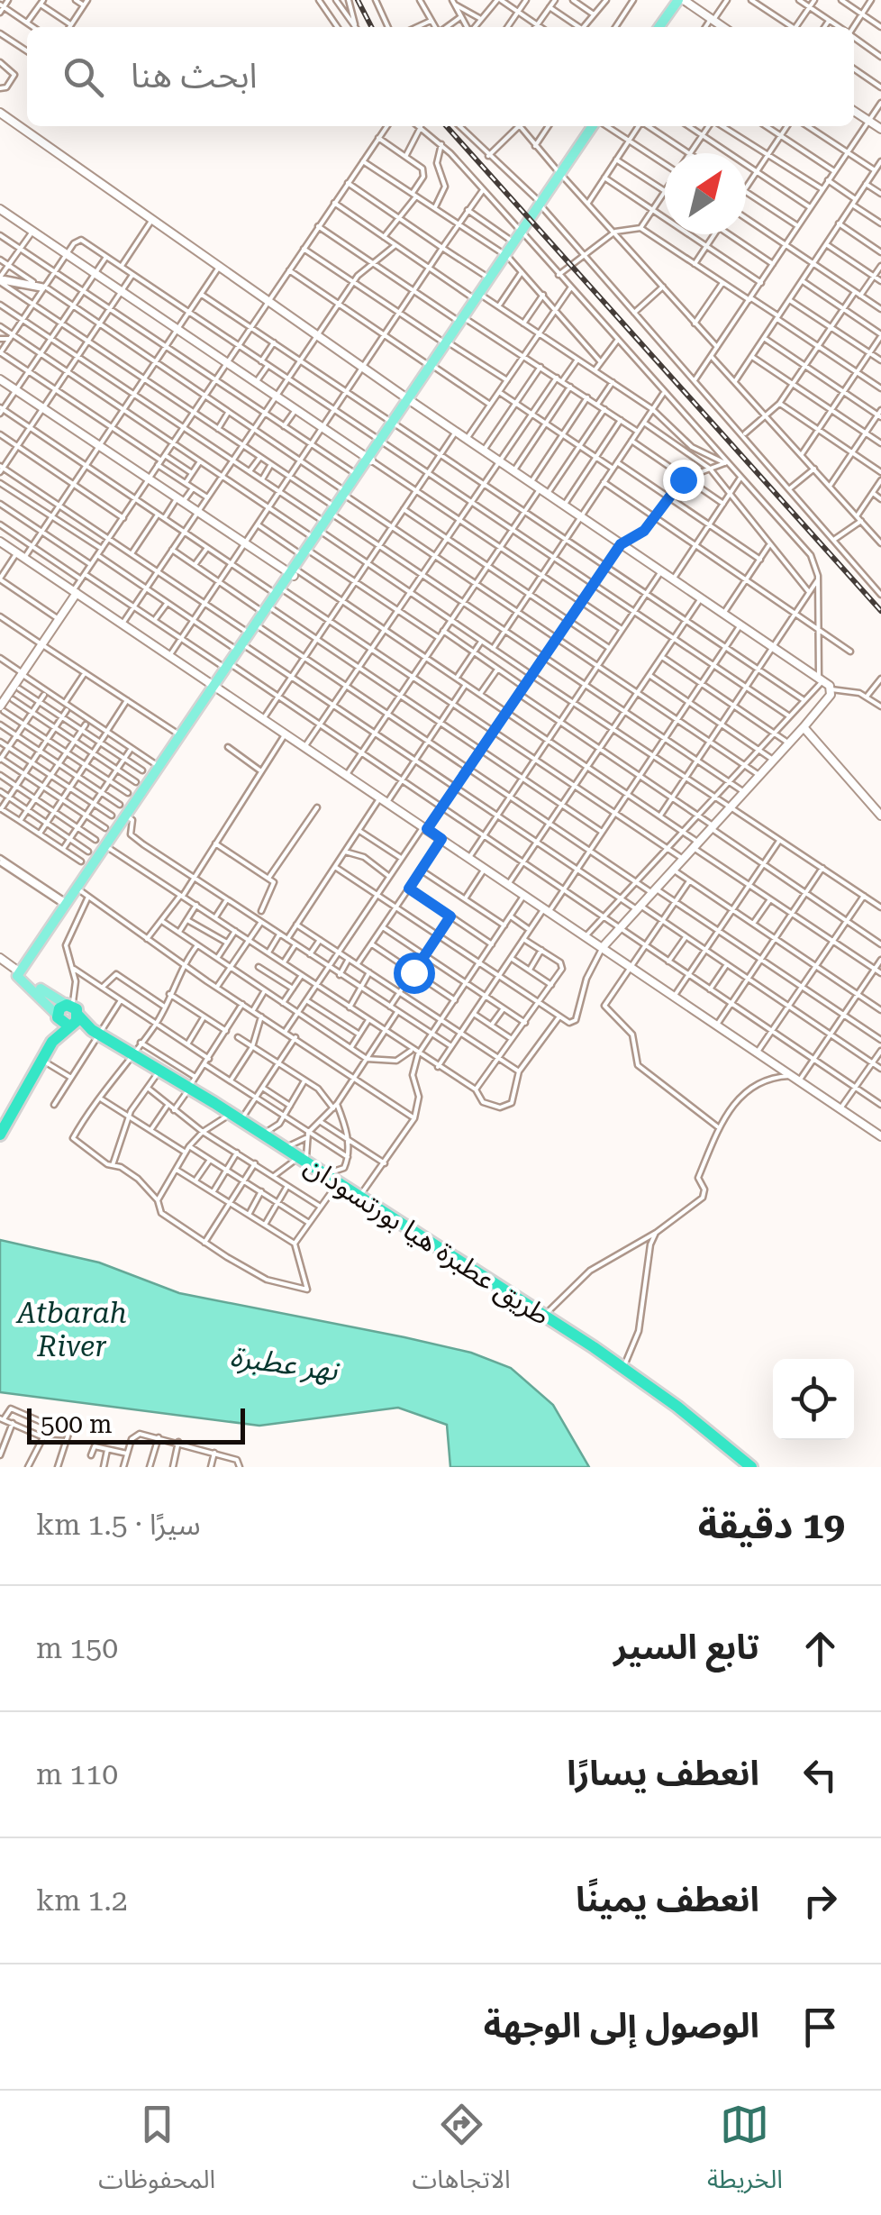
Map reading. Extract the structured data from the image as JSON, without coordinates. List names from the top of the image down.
{
  "streets": {
    "highway": ["طريق عطبرة هيا بورتسودان"]
  },
  "water": ["Atbarah River", "نهر عطبرة"],
  "scale_bar": "500 m",
  "north": "top right",
  "page": {
    "search": "ابحث هنا",
    "scale": "500 m",
    "heading": ["19 دقيقة", "سيرًا · 1.5 km"],
    "list": [
      ["تابع السير", "150 m"],
      ["انعطف يسارًا", "110 m"],
      ["انعطف يمينًا", "1.2 km"],
      "الوصول إلى الوجهة"
    ],
    "nav": ["الخريطة", "الاتجاهات", "المحفوظات"]
  }
}
